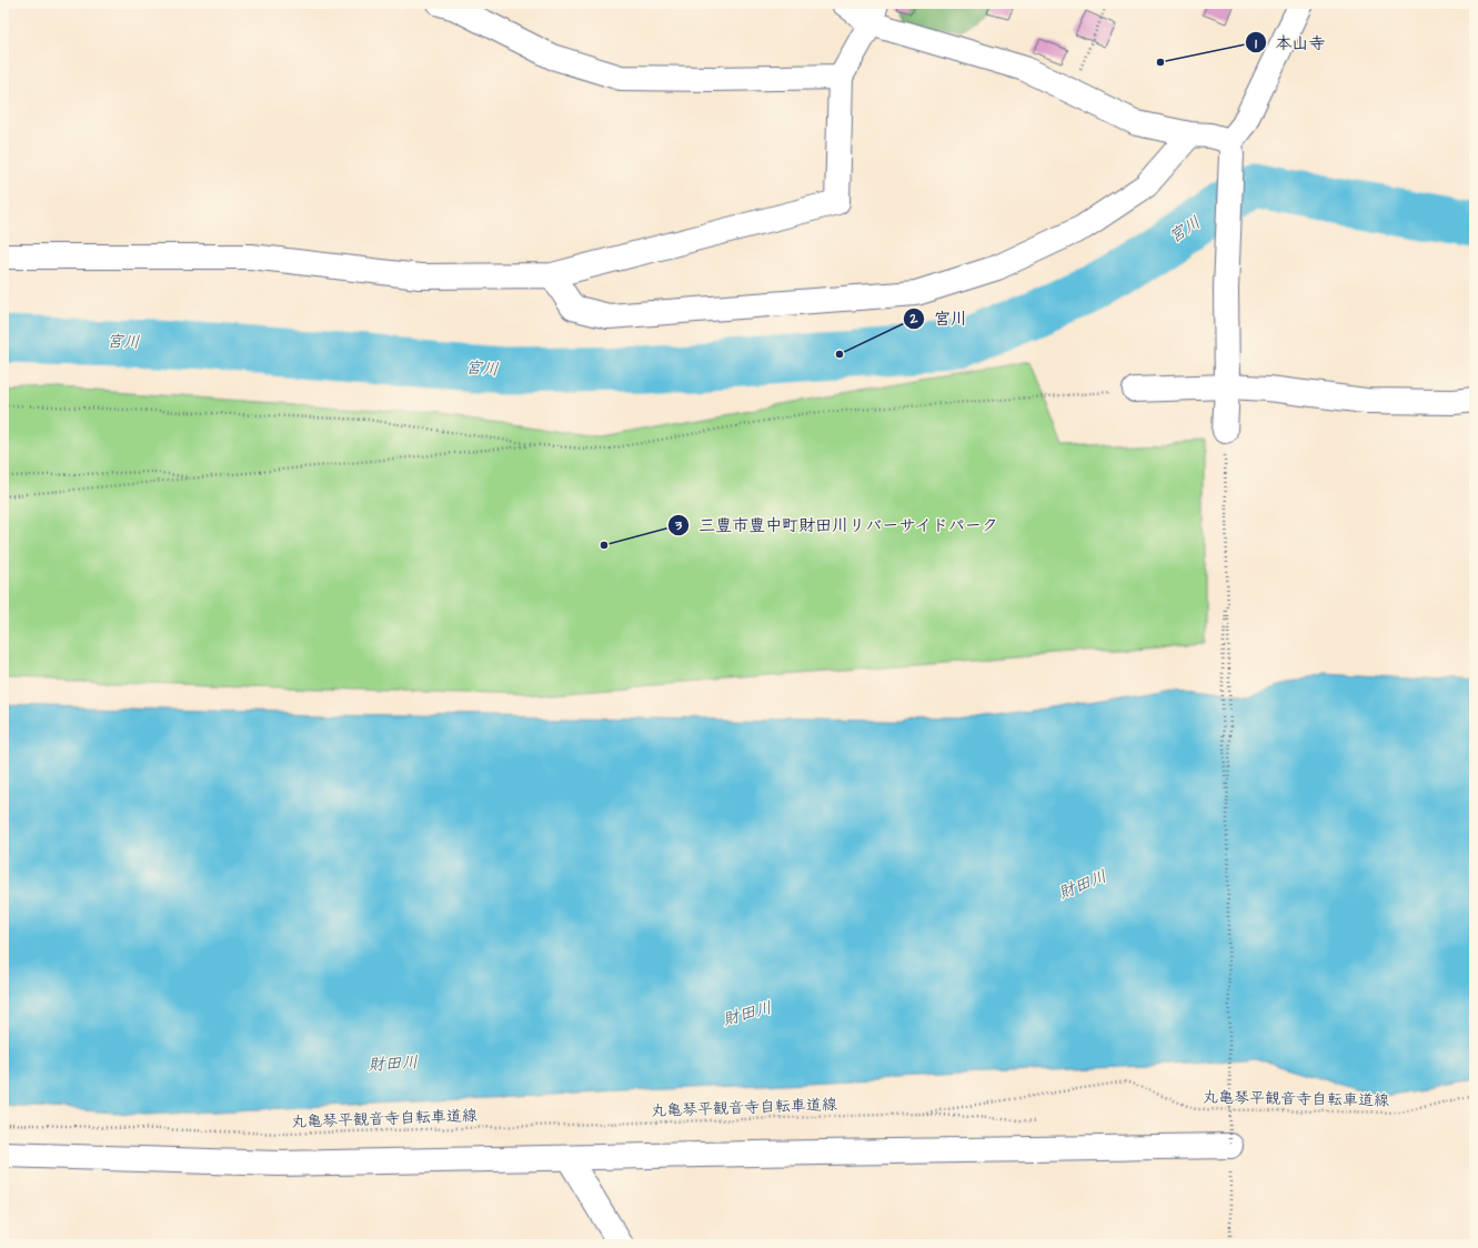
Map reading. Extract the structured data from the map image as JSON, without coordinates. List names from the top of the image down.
{
  "streets": {
    "path": ["丸亀琴平観音寺自転車道線"]
  },
  "water": ["宮川", "財田川"],
  "places": ["本山寺", "宮川", "三豊市豊中町財田川リバーサイドパーク"]
}
